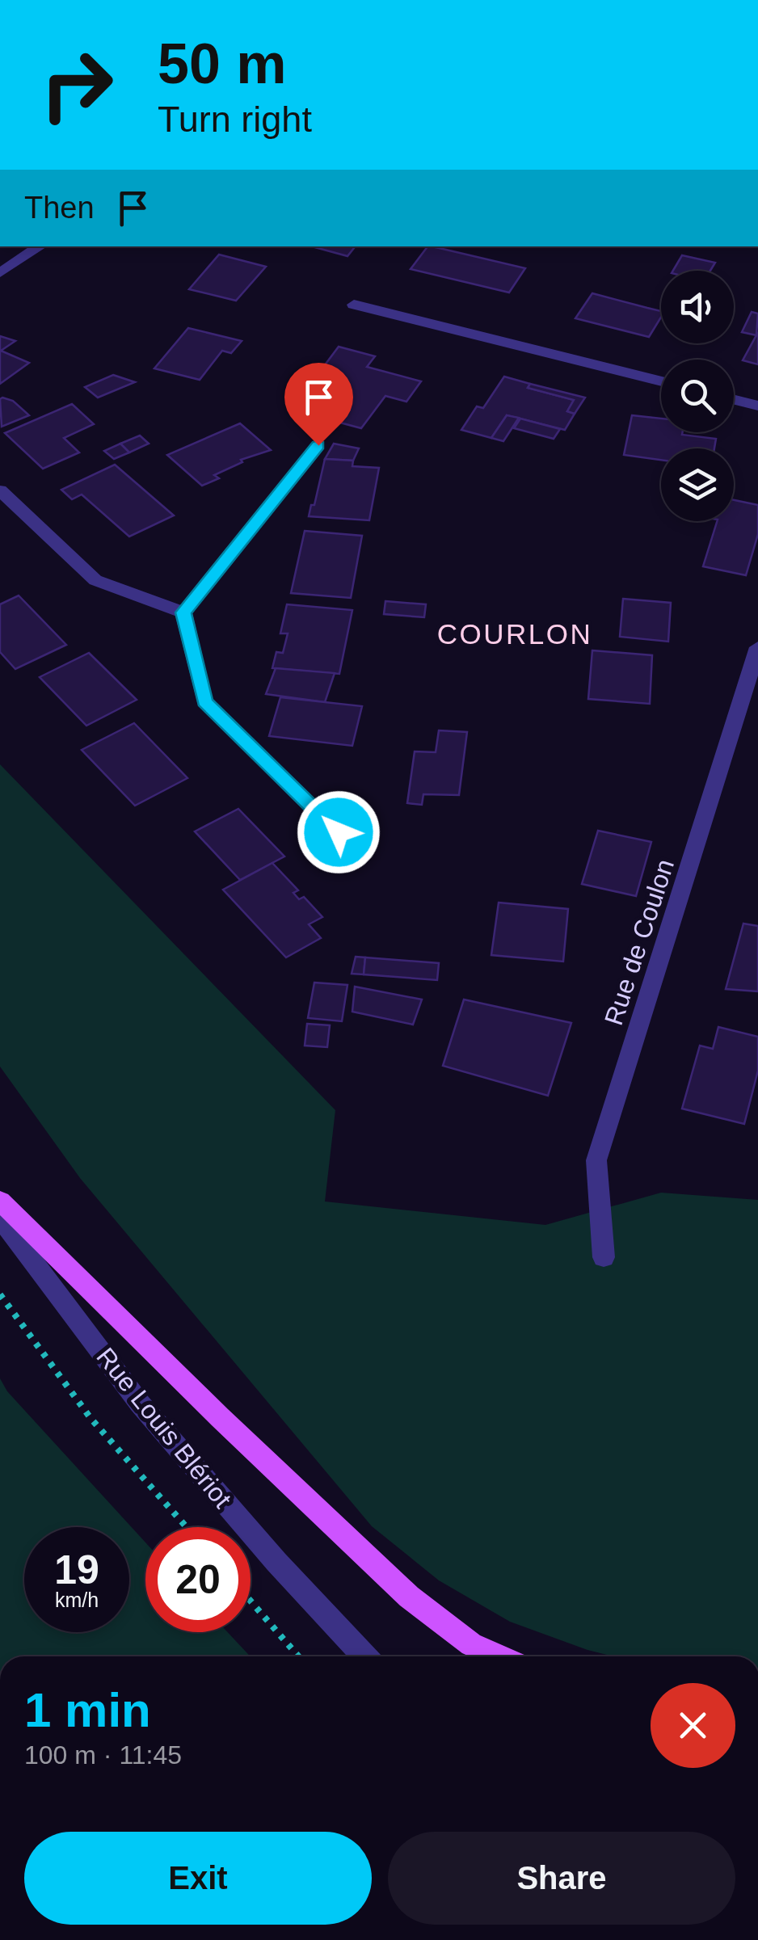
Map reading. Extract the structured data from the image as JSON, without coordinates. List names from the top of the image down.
{
  "streets": {
    "street": ["Rue de Coulon", "Rue Louis Blériot"]
  },
  "districts": ["COURLON"],
  "page": {
    "turn": ["50 m", "Turn right"],
    "then": "Then",
    "speed": "19 km/h",
    "limit": "20",
    "heading": ["1 min", "100 m · 11:45"],
    "buttons": ["Exit", "Share"]
  }
}
